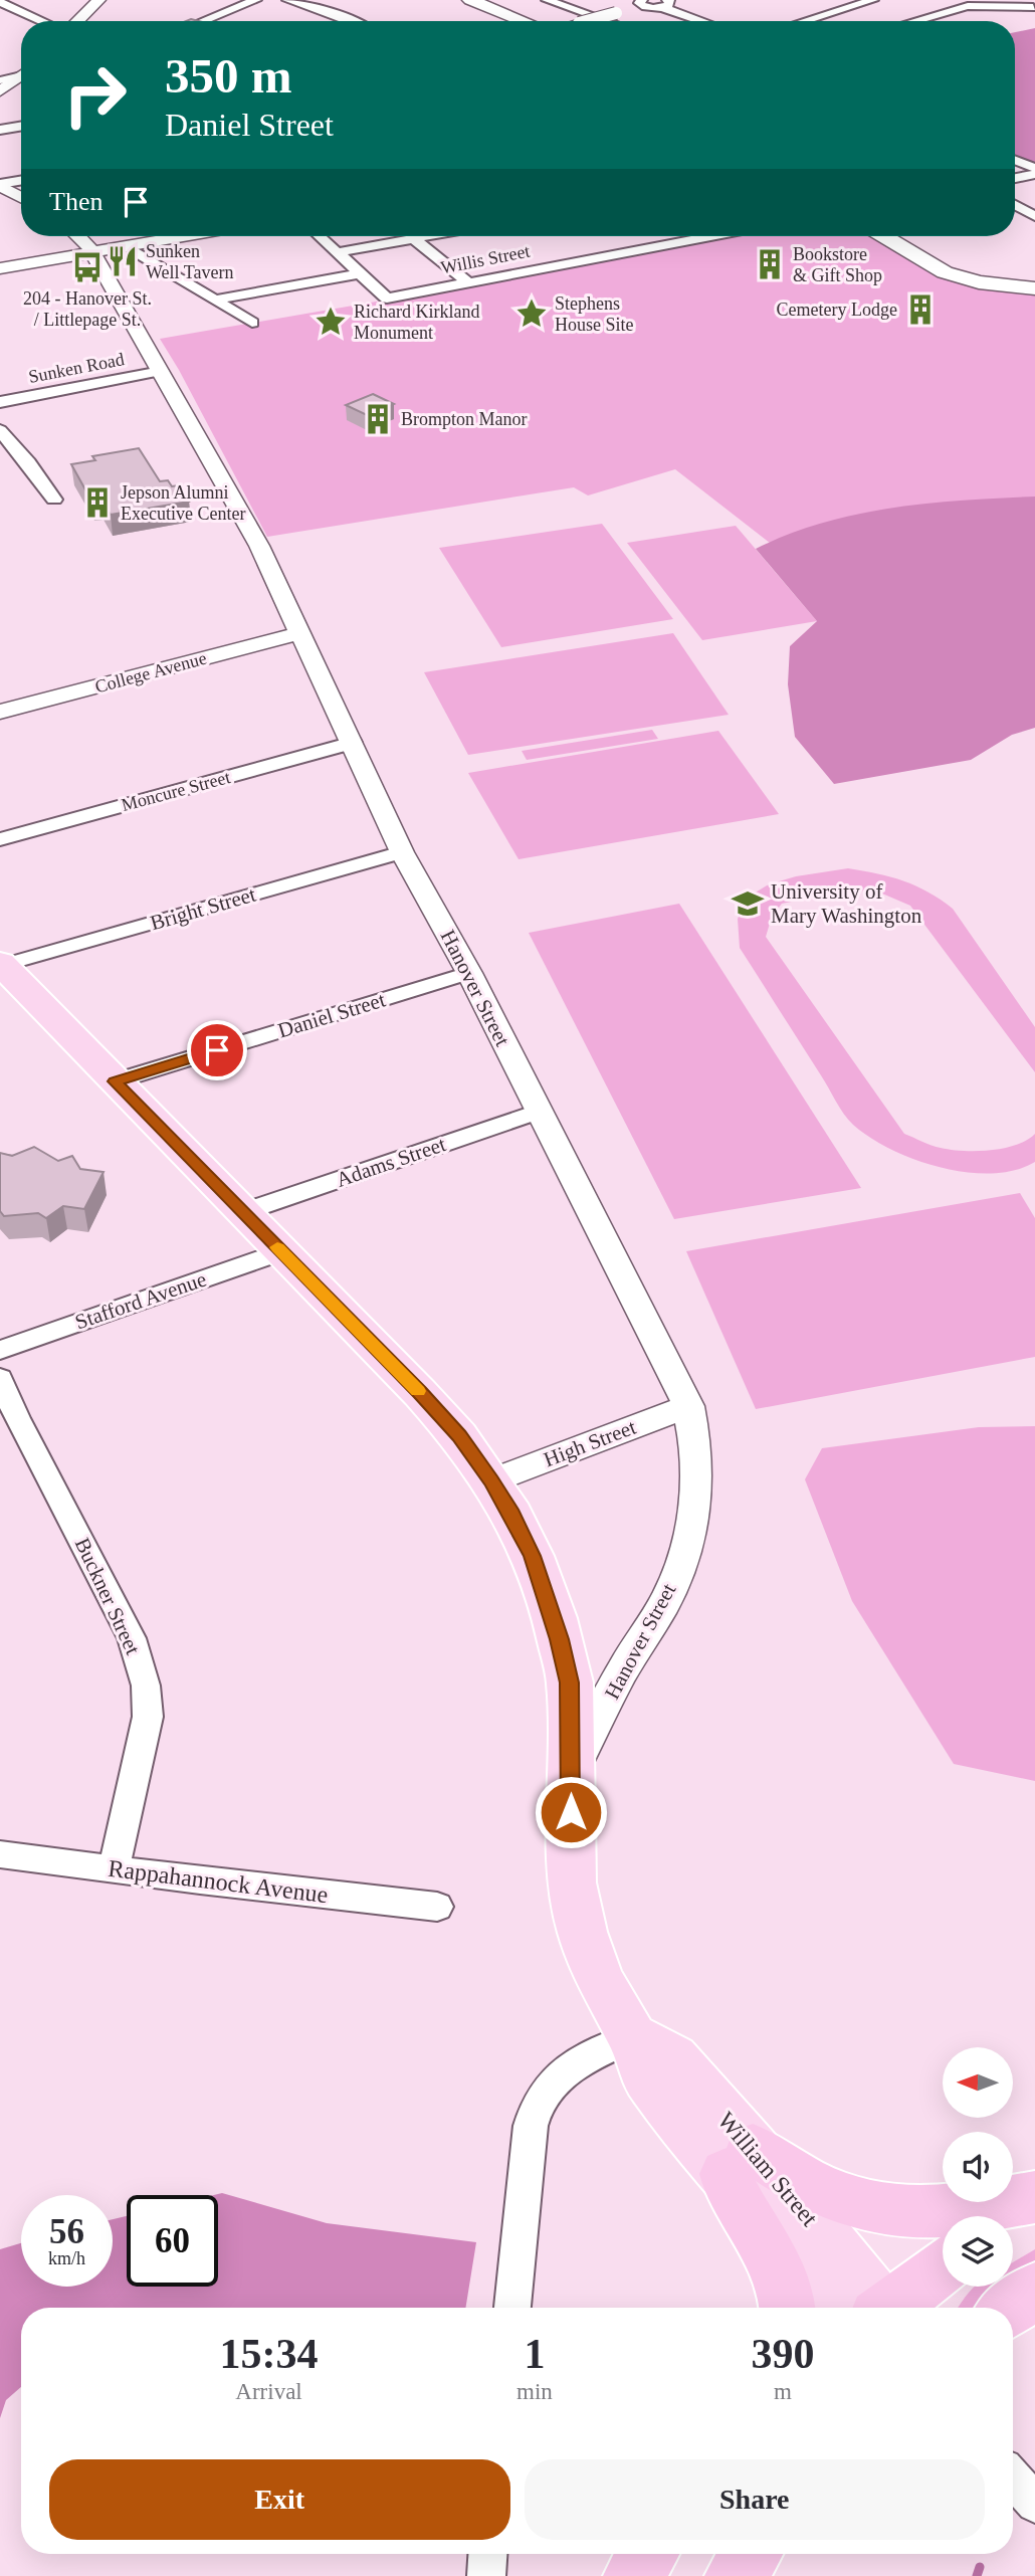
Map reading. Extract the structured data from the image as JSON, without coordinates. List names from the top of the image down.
{
  "streets": {
    "main road": ["William Street"],
    "street": [
      "Willis Street",
      "Sunken Road",
      "College Avenue",
      "Moncure Street",
      "Bright Street",
      "Hanover Street",
      "Daniel Street",
      "Adams Street",
      "Stafford Avenue",
      "High Street",
      "Buckner Street",
      "Rappahannock Avenue"
    ]
  },
  "crossings": [
    ["Sunken Road", "Hanover Street"],
    ["College Avenue", "Hanover Street"],
    ["Moncure Street", "Hanover Street"],
    ["Bright Street", "Hanover Street"],
    ["Hanover Street", "Daniel Street"],
    ["Hanover Street", "Adams Street"],
    ["Hanover Street", "High Street"],
    ["Buckner Street", "Rappahannock Avenue"]
  ],
  "places": {
    "restaurant": ["Sunken Well Tavern"],
    "building": [
      "Bookstore & Gift Shop",
      "Cemetery Lodge",
      "Brompton Manor",
      "Jepson Alumni Executive Center"
    ],
    "bus stop": ["204 - Hanover St. / Littlepage St."],
    "place": ["Stephens House Site", "Richard Kirkland Monument"],
    "school or university": ["University of Mary Washington"]
  },
  "north": "left",
  "page": {
    "turn": ["350 m", "Daniel Street"],
    "then": "Then",
    "speed": "56 km/h",
    "limit": "60",
    "eta": [
      "15:34",
      "Arrival",
      "1",
      "min",
      "390",
      "m"
    ],
    "buttons": ["Exit", "Share"]
  }
}
